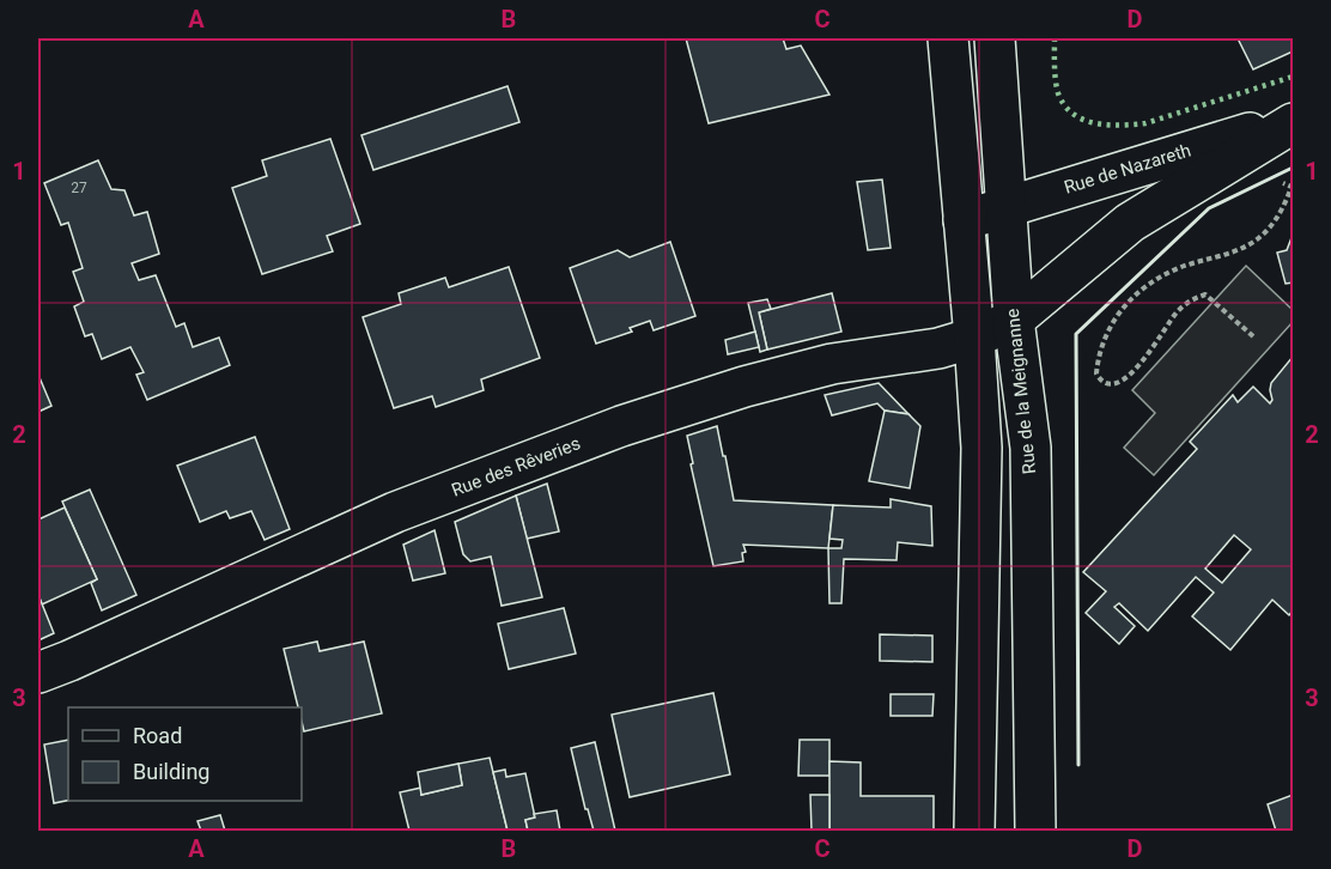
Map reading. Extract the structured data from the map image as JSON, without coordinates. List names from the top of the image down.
{
  "streets": {
    "street": ["Rue de Nazareth", "Rue de la Meignanne", "Rue des Rêveries"]
  },
  "crossings": [
    ["Rue de Nazareth", "Rue de la Meignanne"],
    ["Rue de Nazareth", "Rue des Rêveries"],
    ["Rue de la Meignanne", "Rue des Rêveries"]
  ],
  "house_numbers": ["27"],
  "legend": ["Road", "Building"],
  "grid": {
    "columns": [
      "A",
      "B",
      "C",
      "D"
    ],
    "rows": ["1", "2", "3"]
  }
}
